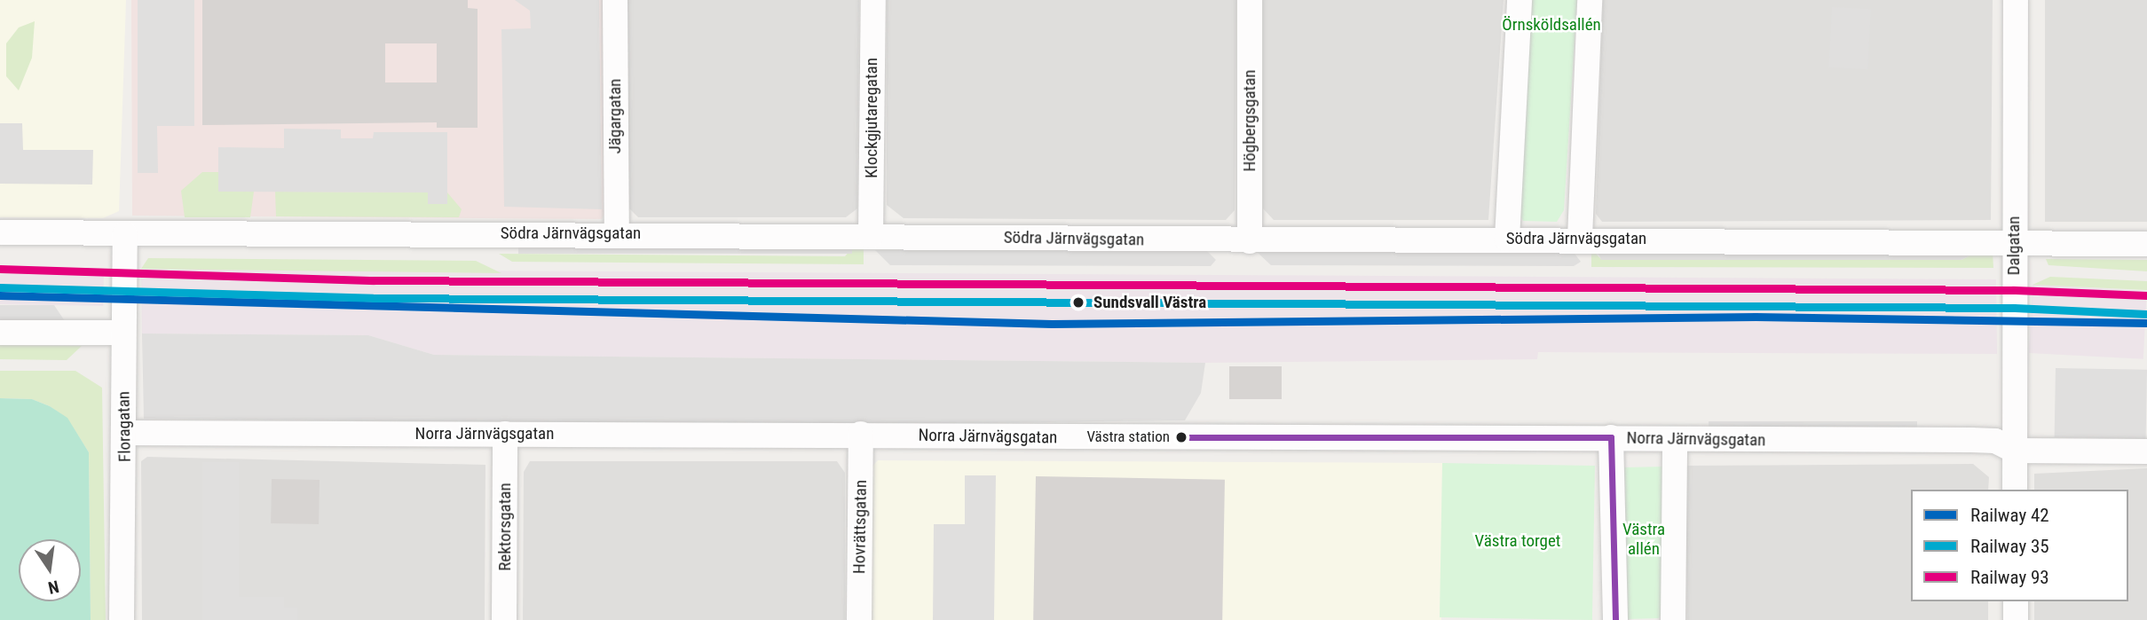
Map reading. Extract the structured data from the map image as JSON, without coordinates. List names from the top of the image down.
{
  "streets": {
    "street": [
      "Jägargatan",
      "Klockgjutaregatan",
      "Högbergsgatan",
      "Södra Järnvägsgatan",
      "Dalgatan",
      "Floragatan",
      "Norra Järnvägsgatan",
      "Rektorsgatan",
      "Hovrättsgatan"
    ]
  },
  "crossings": [
    ["Jägargatan", "Södra Järnvägsgatan"],
    ["Klockgjutaregatan", "Södra Järnvägsgatan"],
    ["Högbergsgatan", "Södra Järnvägsgatan"],
    ["Södra Järnvägsgatan", "Dalgatan"],
    ["Södra Järnvägsgatan", "Floragatan"],
    ["Dalgatan", "Norra Järnvägsgatan"],
    ["Floragatan", "Norra Järnvägsgatan"],
    ["Norra Järnvägsgatan", "Rektorsgatan"],
    ["Norra Järnvägsgatan", "Hovrättsgatan"]
  ],
  "parks": ["Örnsköldsallén", "Västra allén", "Västra torget"],
  "places": ["Sundsvall Västra", "Västra station"],
  "lines": ["rail line 93", "rail line 35", "rail line 42"],
  "legend": ["Railway 42", "Railway 35", "Railway 93"],
  "north": "bottom"
}
